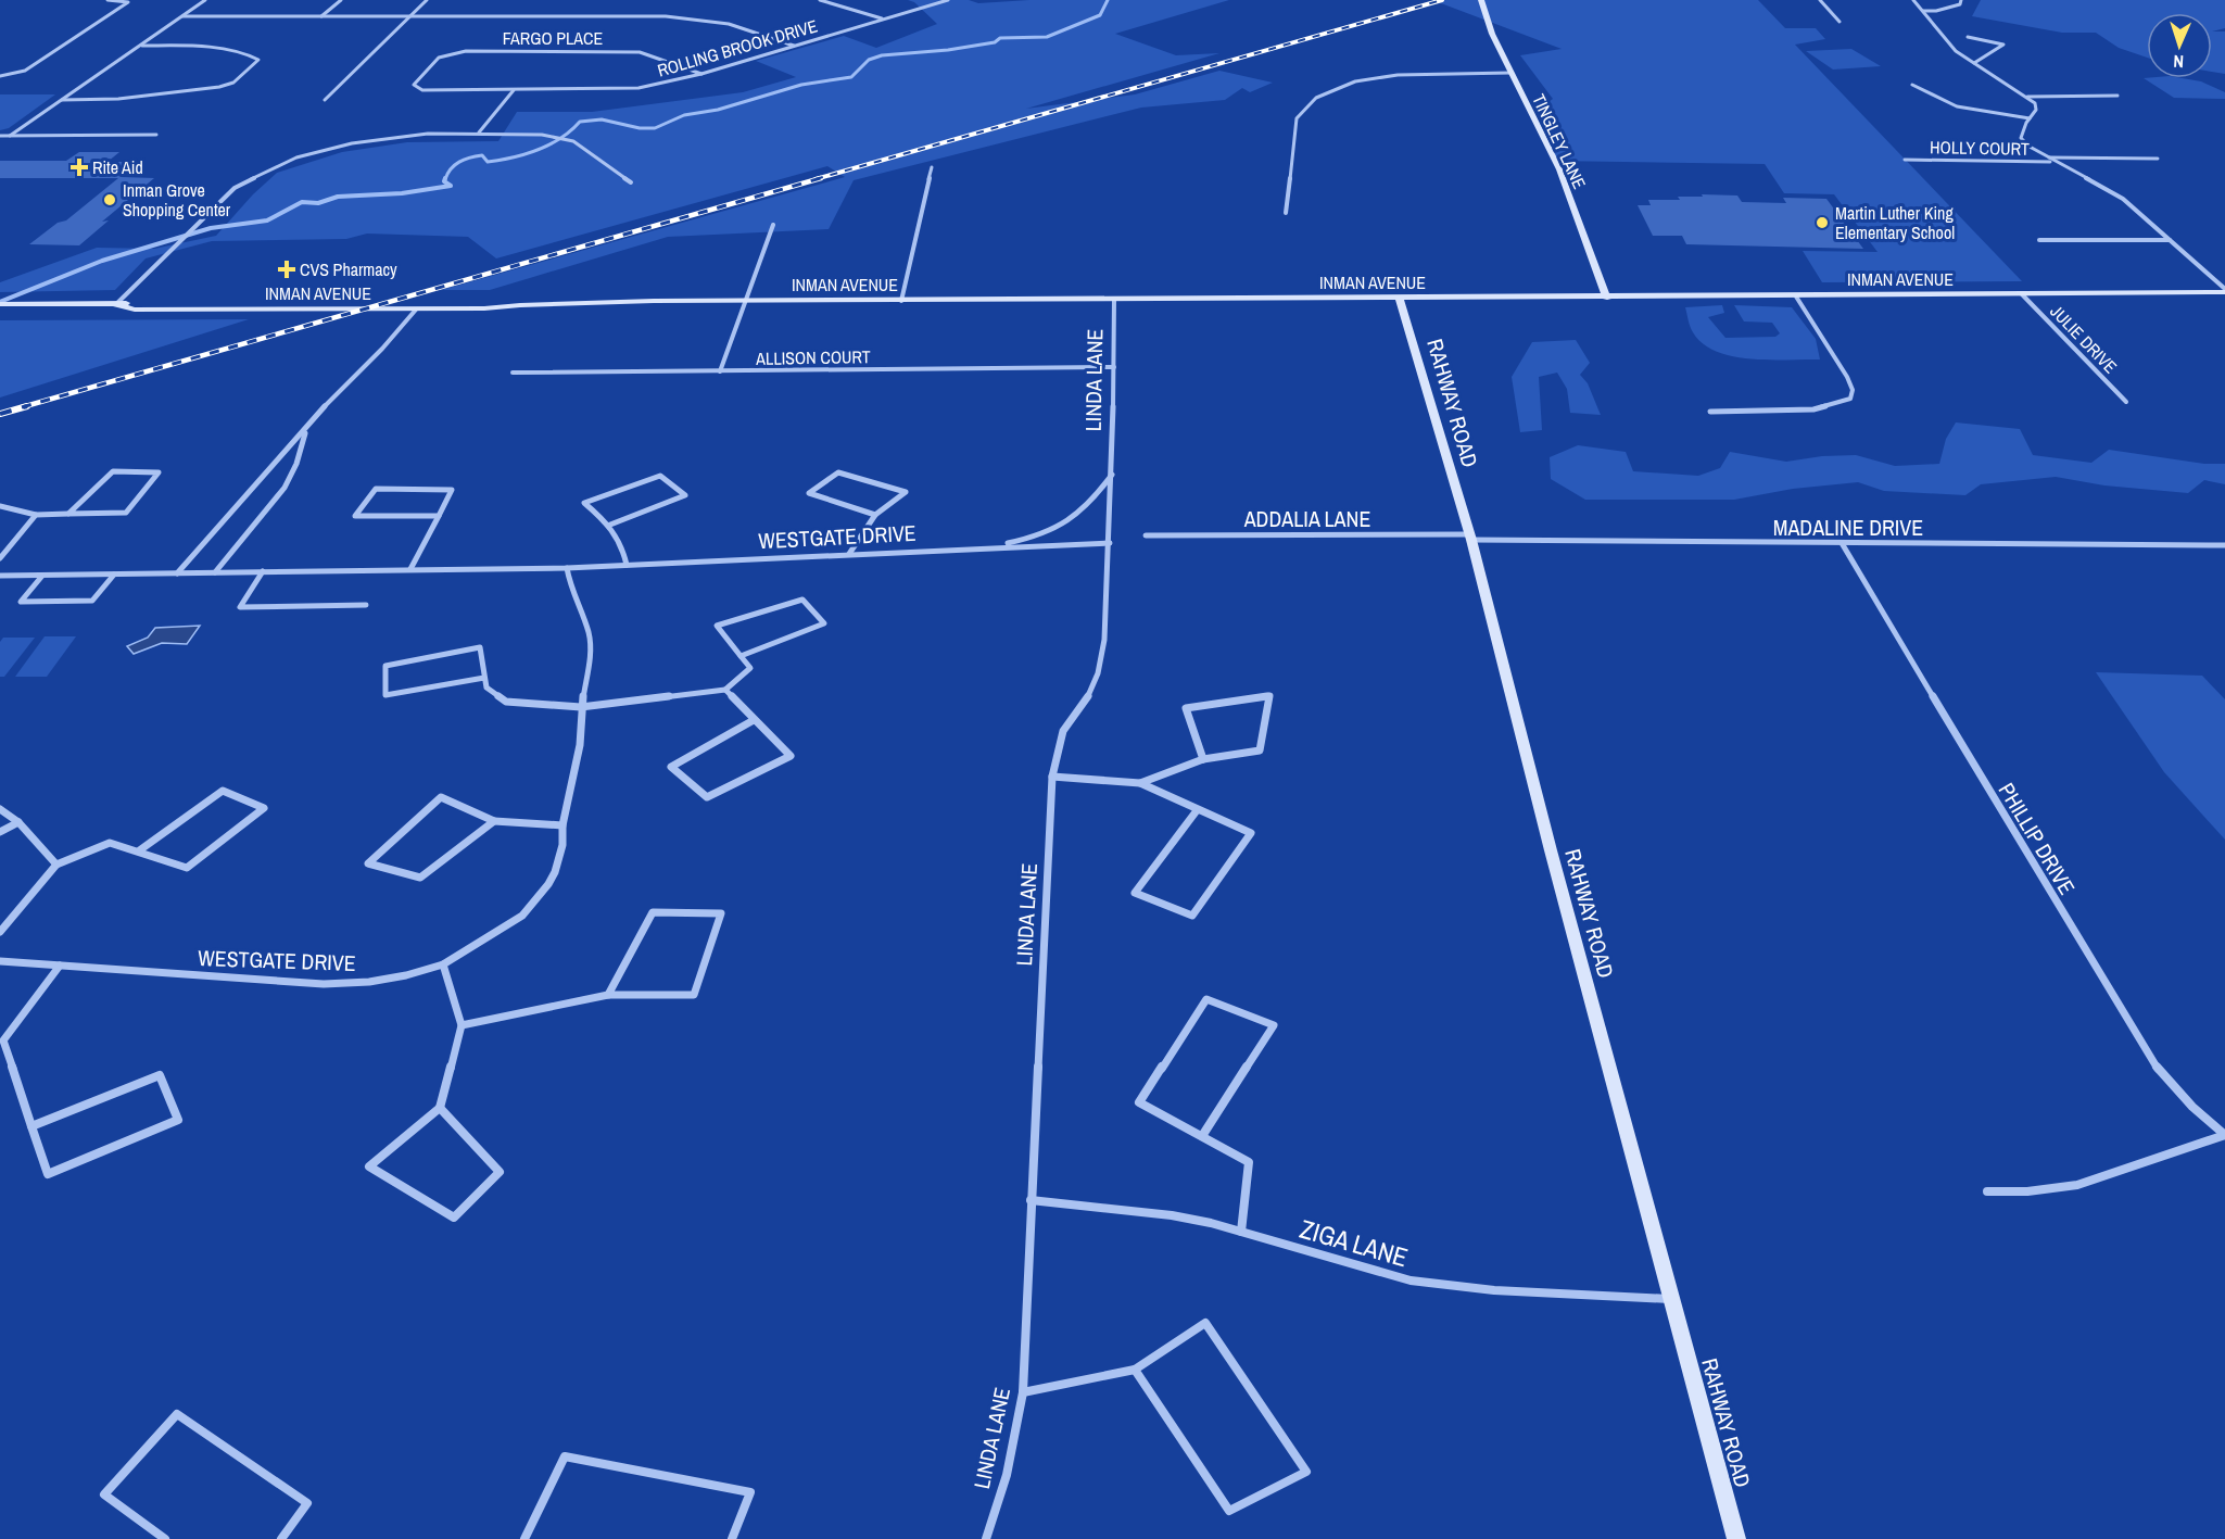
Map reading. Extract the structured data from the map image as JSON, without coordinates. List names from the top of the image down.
{
  "streets": {
    "main road": ["TINGLEY LANE", "INMAN AVENUE", "RAHWAY ROAD"],
    "street": [
      "FARGO PLACE",
      "ROLLING BROOK DRIVE",
      "HOLLY COURT",
      "JULIE DRIVE",
      "ALLISON COURT",
      "LINDA LANE",
      "ADDALIA LANE",
      "MADALINE DRIVE",
      "WESTGATE DRIVE",
      "PHILLIP DRIVE",
      "ZIGA LANE"
    ]
  },
  "crossings": [
    ["FARGO PLACE", "ROLLING BROOK DRIVE"],
    ["TINGLEY LANE", "INMAN AVENUE"],
    ["INMAN AVENUE", "JULIE DRIVE"],
    ["INMAN AVENUE", "LINDA LANE"],
    ["INMAN AVENUE", "RAHWAY ROAD"],
    ["ALLISON COURT", "LINDA LANE"],
    ["LINDA LANE", "WESTGATE DRIVE"],
    ["LINDA LANE", "ZIGA LANE"],
    ["RAHWAY ROAD", "ADDALIA LANE"],
    ["RAHWAY ROAD", "MADALINE DRIVE"],
    ["RAHWAY ROAD", "ZIGA LANE"],
    ["ADDALIA LANE", "MADALINE DRIVE"],
    ["MADALINE DRIVE", "PHILLIP DRIVE"]
  ],
  "places": {
    "health": ["Rite Aid", "CVS Pharmacy"],
    "other": ["Inman Grove Shopping Center", "Martin Luther King Elementary School"]
  },
  "north": "bottom"
}
